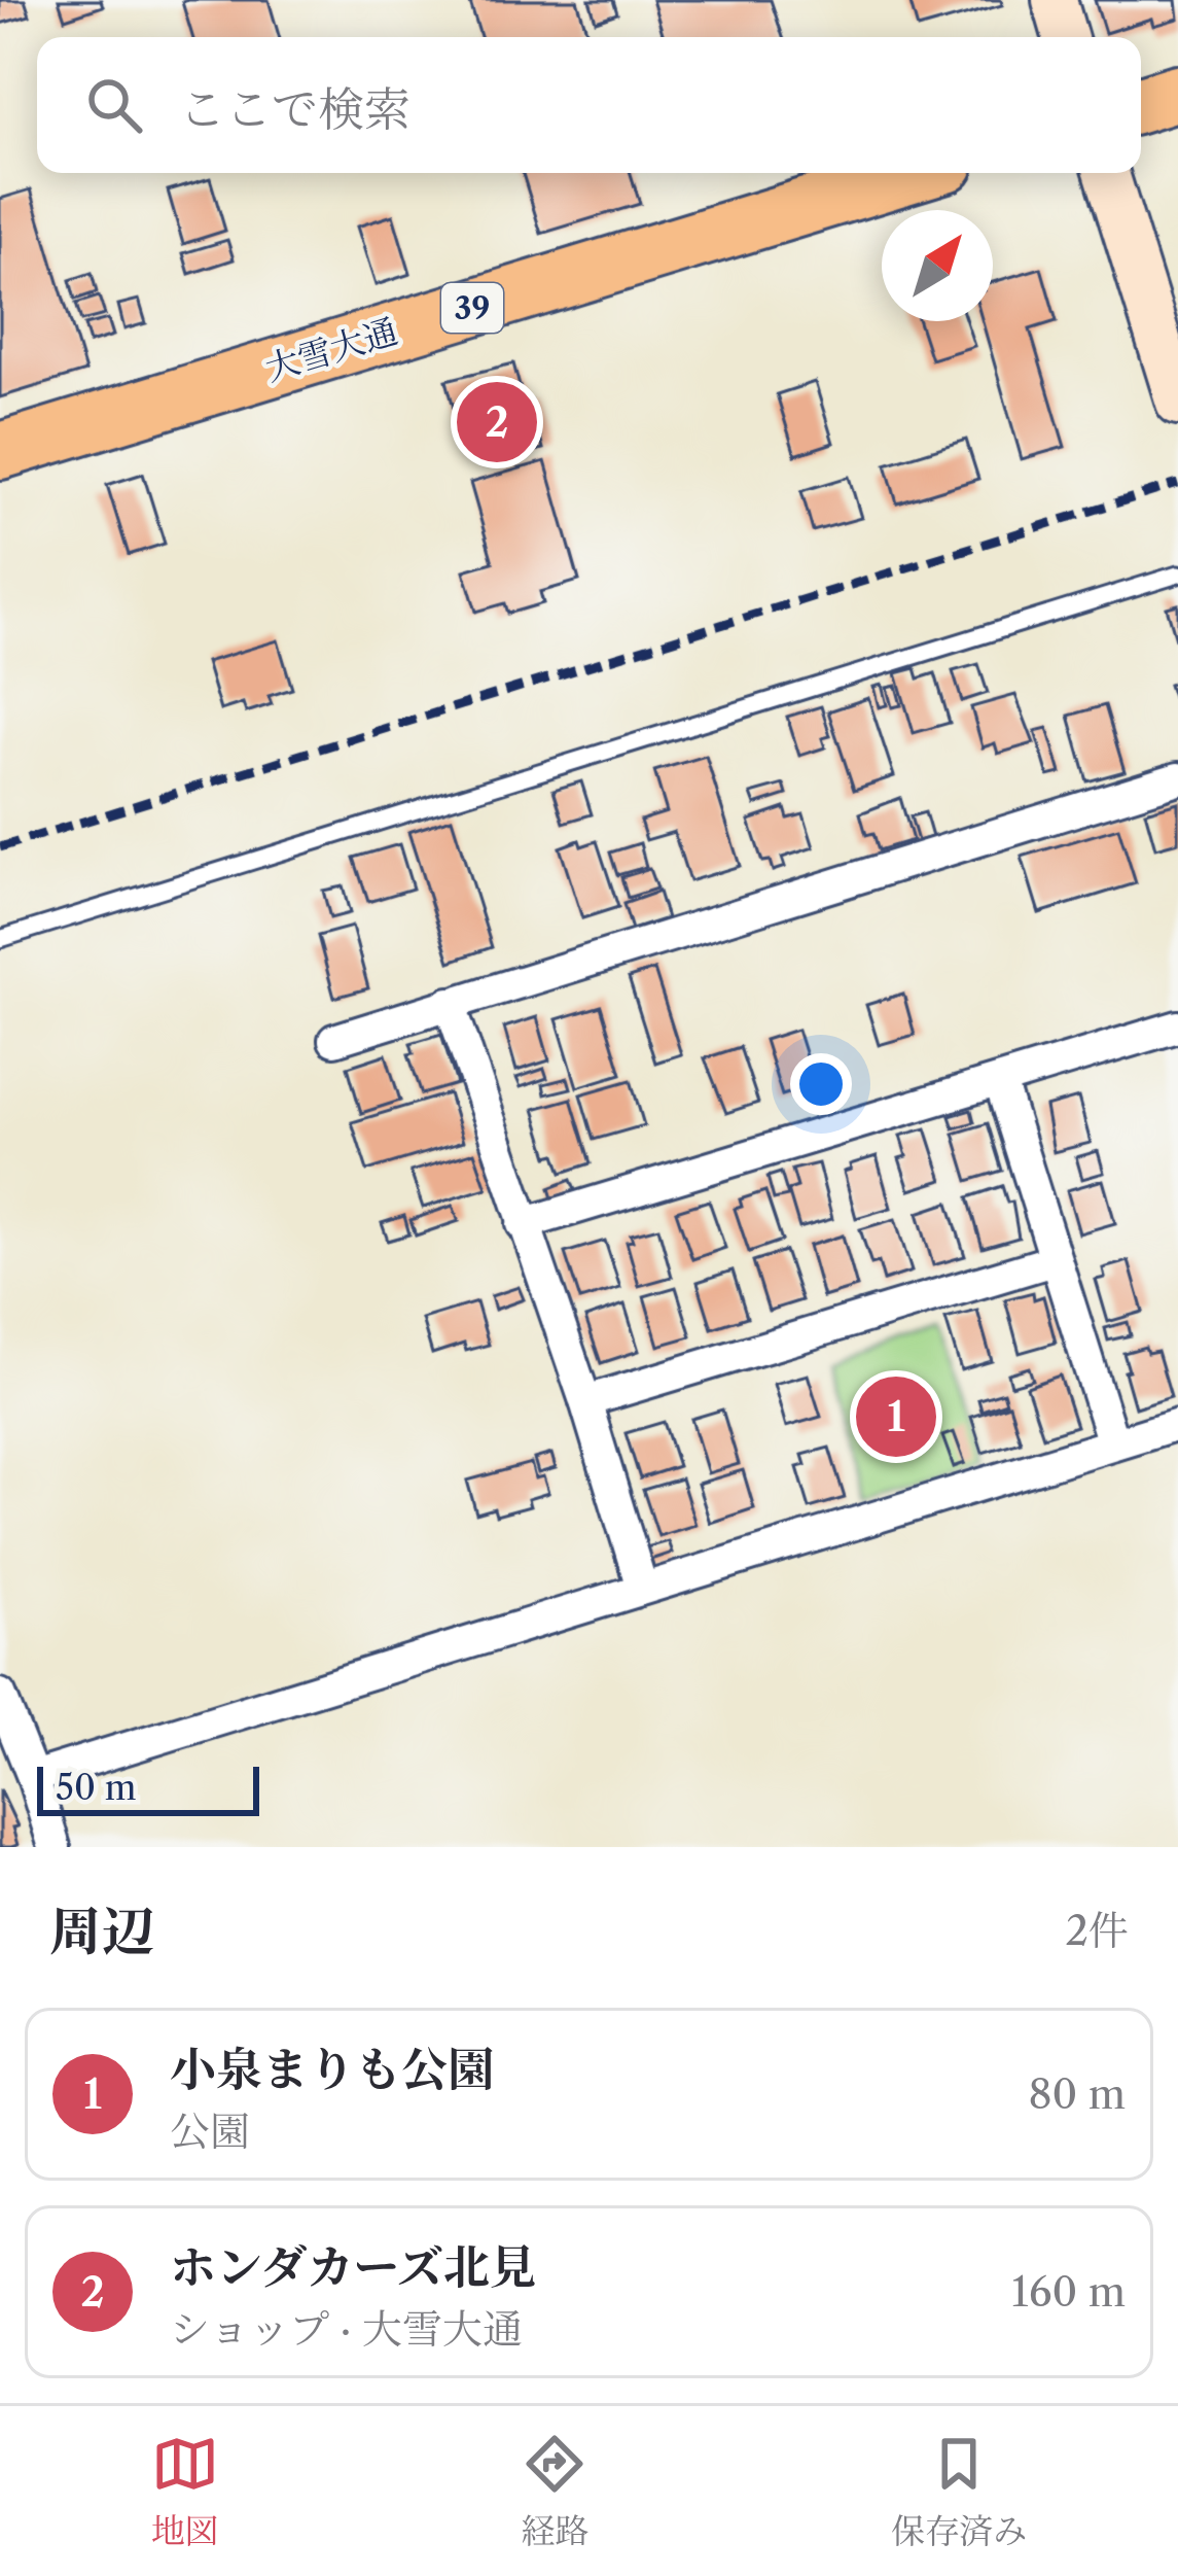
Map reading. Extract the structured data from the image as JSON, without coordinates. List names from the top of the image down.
{
  "streets": {
    "highway": ["39", "大雪大通"]
  },
  "scale_bar": "50 m",
  "north": "top right",
  "page": {
    "search": "ここで検索",
    "pins": ["2", "1"],
    "scale": "50 m",
    "heading": ["周辺", "2件"],
    "list": [
      {
        "mark": "1",
        "name": "小泉まりも公園",
        "note": "公園",
        "value": "80 m"
      },
      {
        "mark": "2",
        "name": "ホンダカーズ北見",
        "note": "ショップ · 大雪大通",
        "value": "160 m"
      }
    ],
    "nav": ["地図", "経路", "保存済み"]
  }
}
